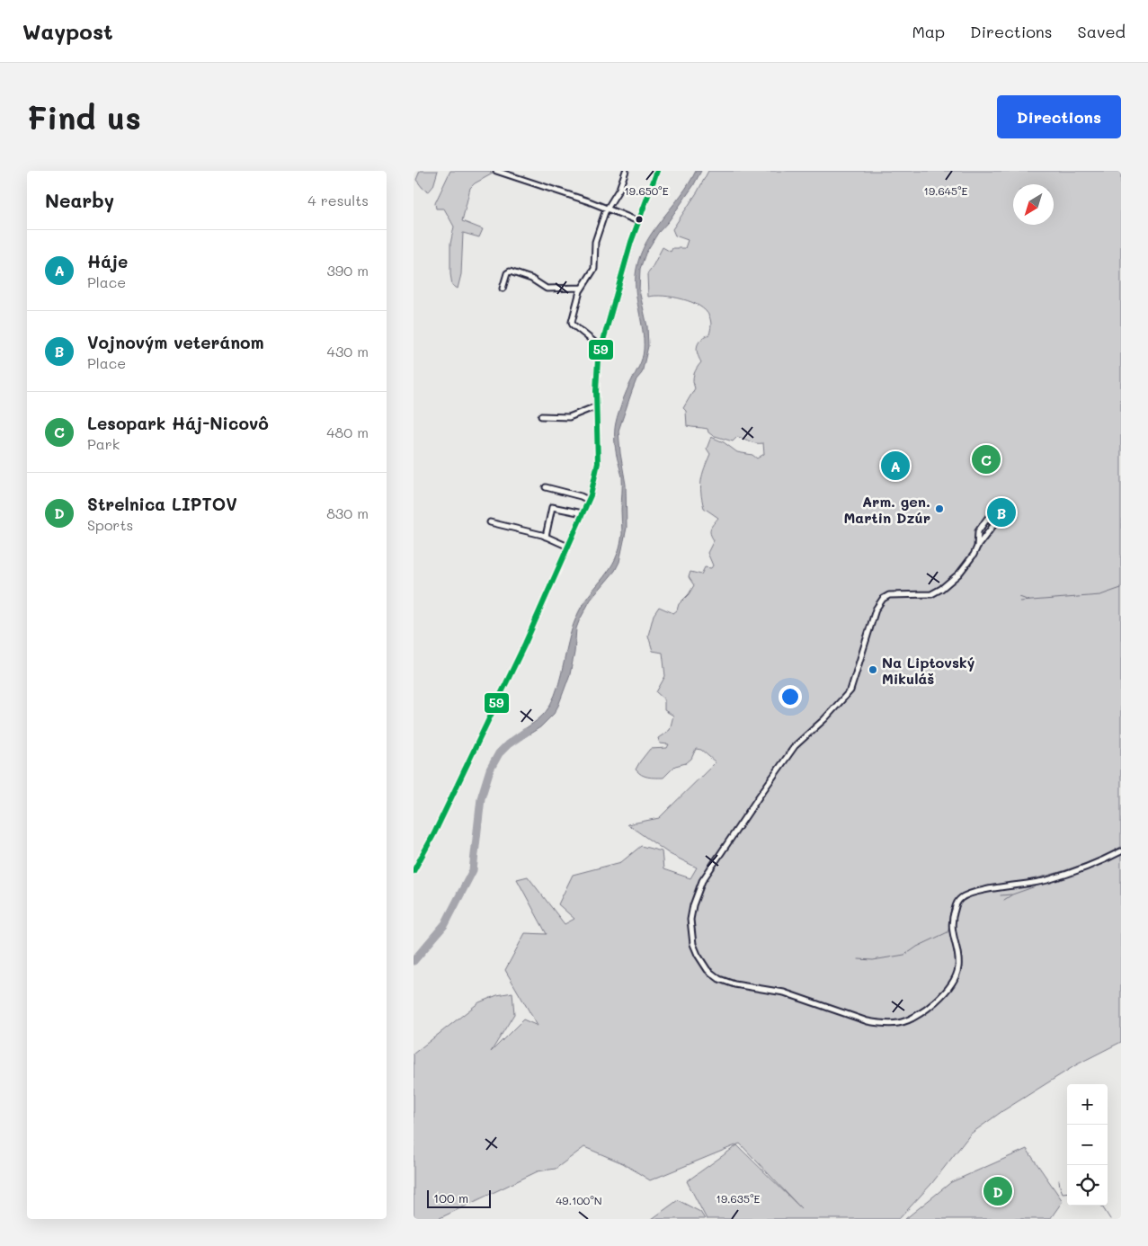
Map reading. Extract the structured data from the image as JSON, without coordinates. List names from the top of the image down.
{
  "places": ["Arm. gen. Martin Dzúr", "Na Liptovský Mikuláš"],
  "lines": ["transit line 59"],
  "scale_bar": "100 m",
  "north": "bottom left",
  "page": {
    "header": "Waypost",
    "nav": ["Map", "Directions", "Saved"],
    "buttons": "Directions",
    "title": "Find us",
    "heading": ["Nearby", "4 results"],
    "list": [
      {
        "mark": "A",
        "name": "Háje",
        "note": "Place",
        "value": "390 m"
      },
      {
        "mark": "B",
        "name": "Vojnovým veteránom",
        "note": "Place",
        "value": "430 m"
      },
      {
        "mark": "C",
        "name": "Lesopark Háj-Nicovô",
        "note": "Park",
        "value": "480 m"
      },
      {
        "mark": "D",
        "name": "Strelnica LIPTOV",
        "note": "Sports",
        "value": "830 m"
      }
    ],
    "pins": [
      "C",
      "A",
      "B",
      "D"
    ],
    "map_buttons": ["+", "−"],
    "scale": "100 m"
  },
  "coordinates": [
    "19.650°E",
    "19.645°E",
    "19.635°E",
    "49.100°N"
  ]
}
